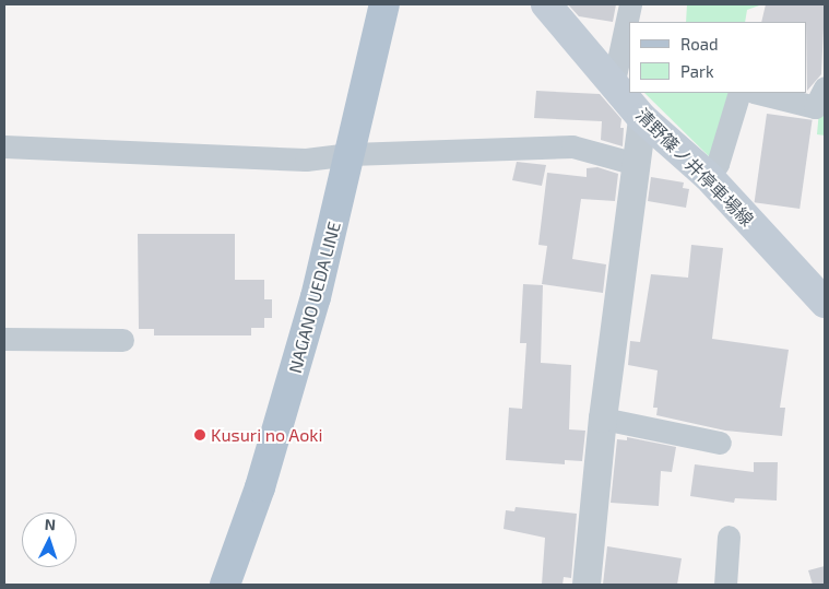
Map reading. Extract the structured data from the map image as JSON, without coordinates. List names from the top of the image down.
{
  "streets": {
    "main road": ["清野篠ノ井停車場線", "NAGANO UEDA LINE"]
  },
  "places": ["Kusuri no Aoki"],
  "legend": ["Road", "Park"],
  "north": "top"
}
